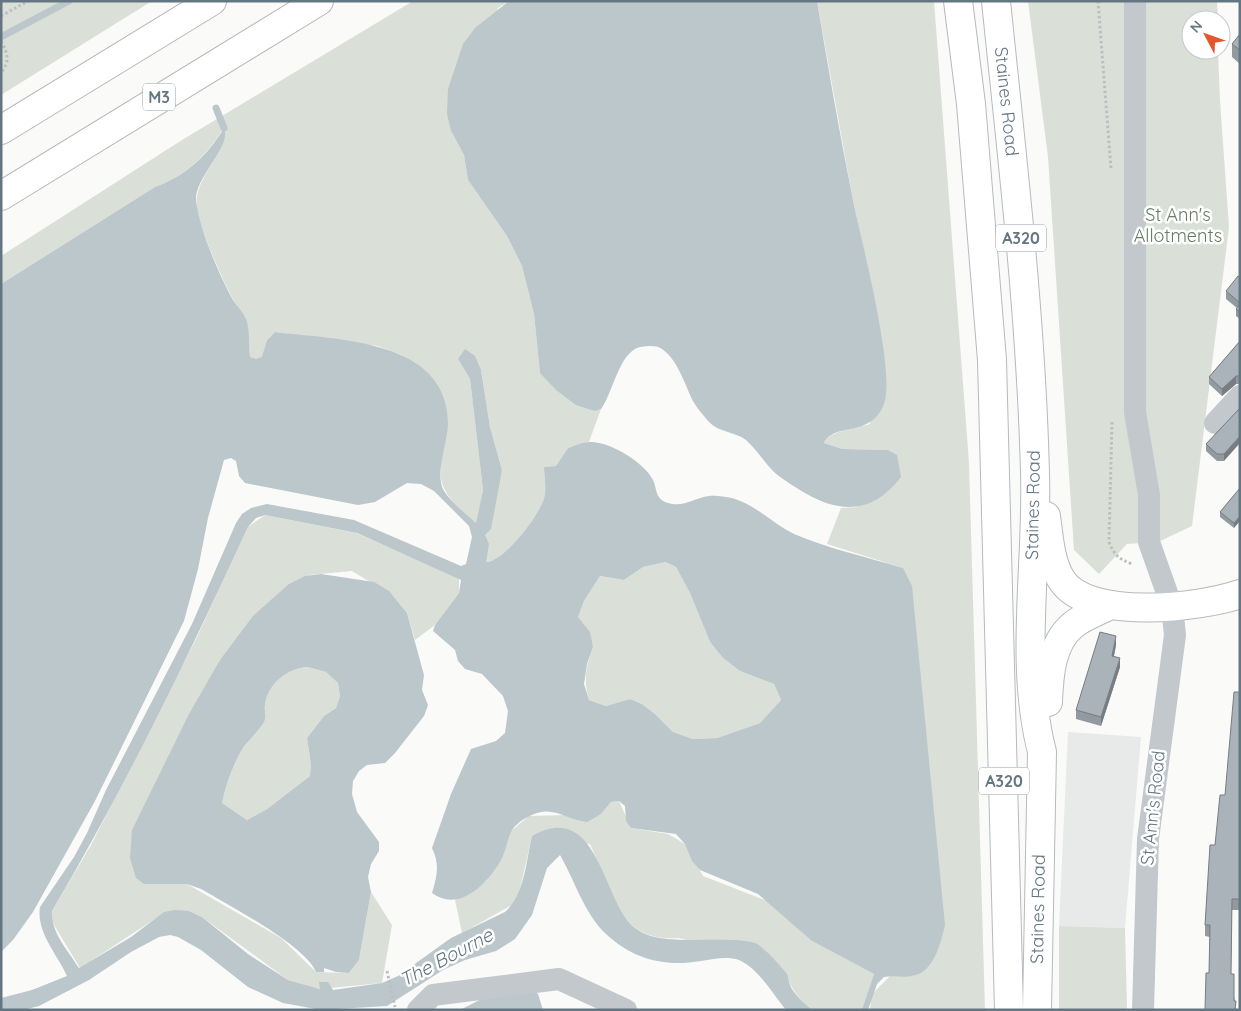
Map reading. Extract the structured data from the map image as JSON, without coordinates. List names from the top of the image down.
{
  "streets": {
    "main road": ["M3", "Staines Road", "A320"],
    "street": ["St Ann's Road"]
  },
  "water": ["The Bourne"],
  "parks": ["St Ann's Allotments"],
  "north": "top left"
}
